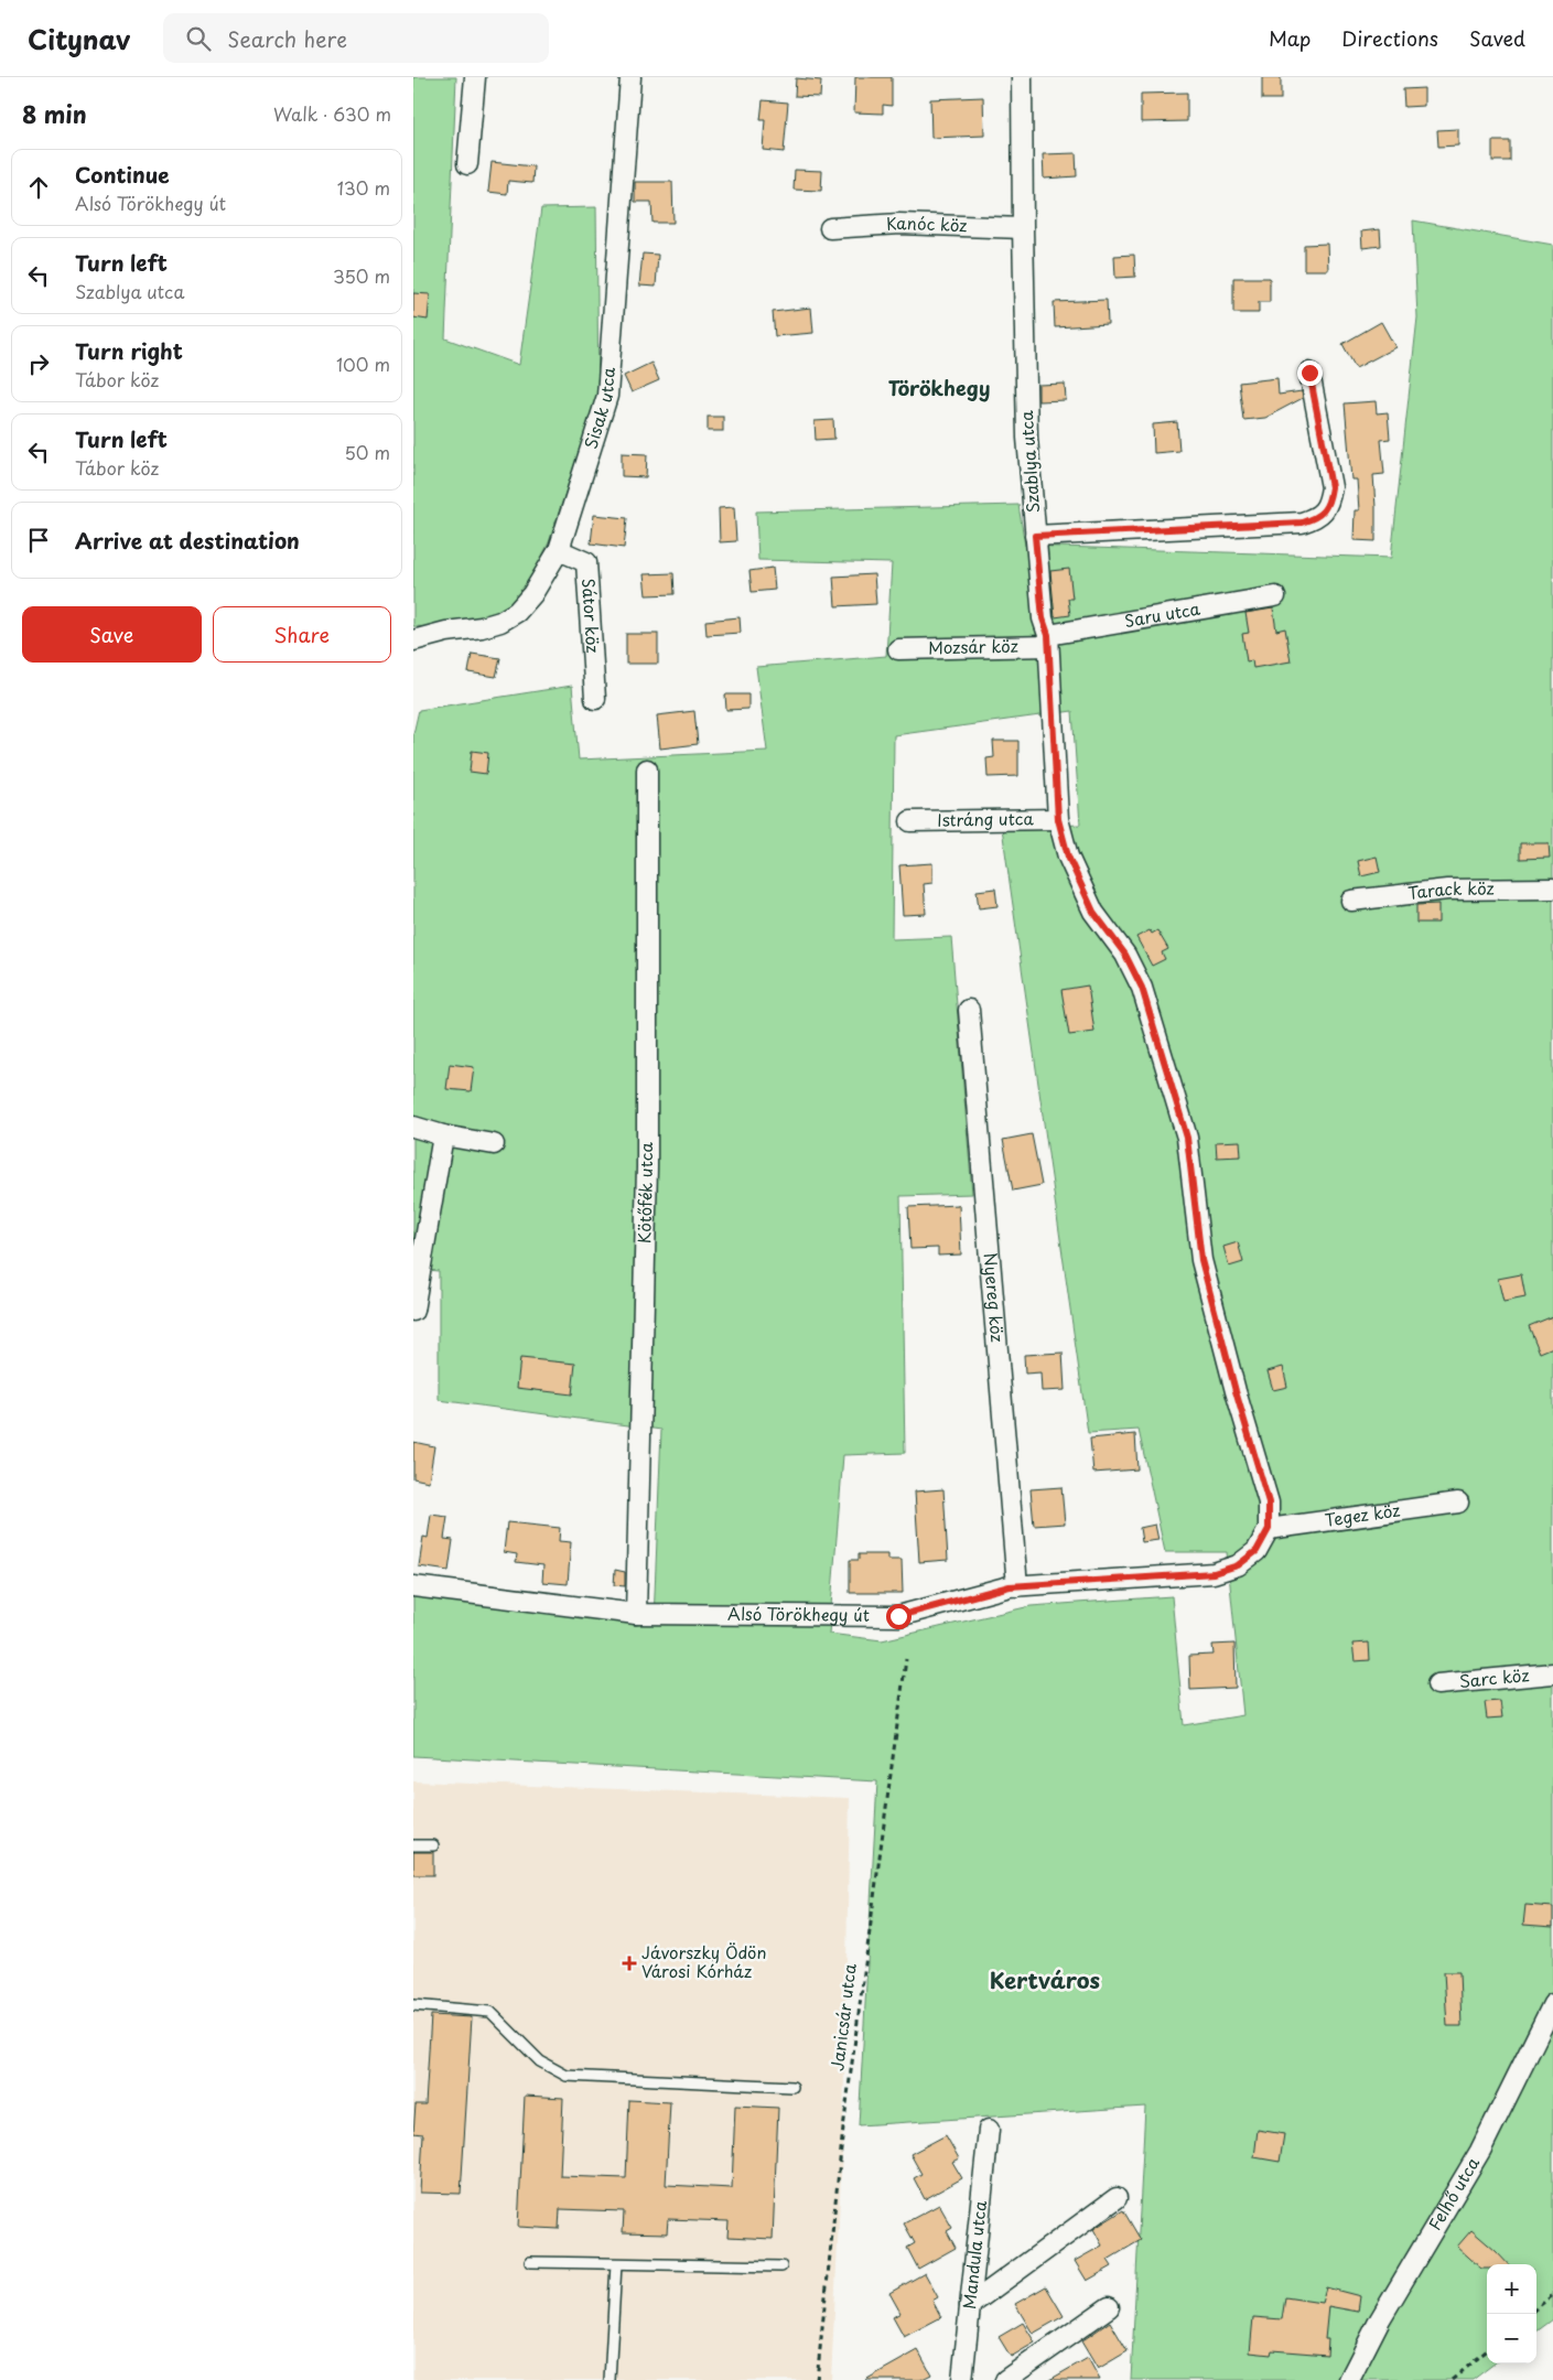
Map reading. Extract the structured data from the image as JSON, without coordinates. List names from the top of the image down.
{
  "streets": {
    "street": [
      "Kanóc köz",
      "Sisak utca",
      "Szablya utca",
      "Sátor köz",
      "Saru utca",
      "Mozsár köz",
      "Istráng utca",
      "Tarack köz",
      "Kötőfék utca",
      "Nyereg köz",
      "Tegez köz",
      "Alsó Törökhegy út",
      "Sarc köz",
      "Felhő utca",
      "Mandula utca"
    ],
    "path": ["Janicsár utca"]
  },
  "crossings": [
    ["Kanóc köz", "Szablya utca"],
    ["Sisak utca", "Sátor köz"],
    ["Szablya utca", "Saru utca"],
    ["Szablya utca", "Mozsár köz"],
    ["Szablya utca", "Istráng utca"],
    ["Szablya utca", "Tegez köz"],
    ["Szablya utca", "Alsó Törökhegy út"],
    ["Saru utca", "Mozsár köz"],
    ["Kötőfék utca", "Alsó Törökhegy út"],
    ["Nyereg köz", "Alsó Törökhegy út"],
    ["Tegez köz", "Alsó Törökhegy út"]
  ],
  "districts": ["Törökhegy", "Kertváros"],
  "places": {
    "health": ["Jávorszky Ödön Városi Kórház"]
  },
  "page": {
    "header": "Citynav",
    "search": "Search here",
    "nav": ["Map", "Directions", "Saved"],
    "heading": ["8 min", "Walk · 630 m"],
    "list": [
      ["Continue", "Alsó Törökhegy út", "130 m"],
      ["Turn left", "Szablya utca", "350 m"],
      ["Turn right", "Tábor köz", "100 m"],
      ["Turn left", "Tábor köz", "50 m"],
      "Arrive at destination"
    ],
    "buttons": ["Save", "Share"],
    "map_buttons": ["+", "−"]
  }
}
